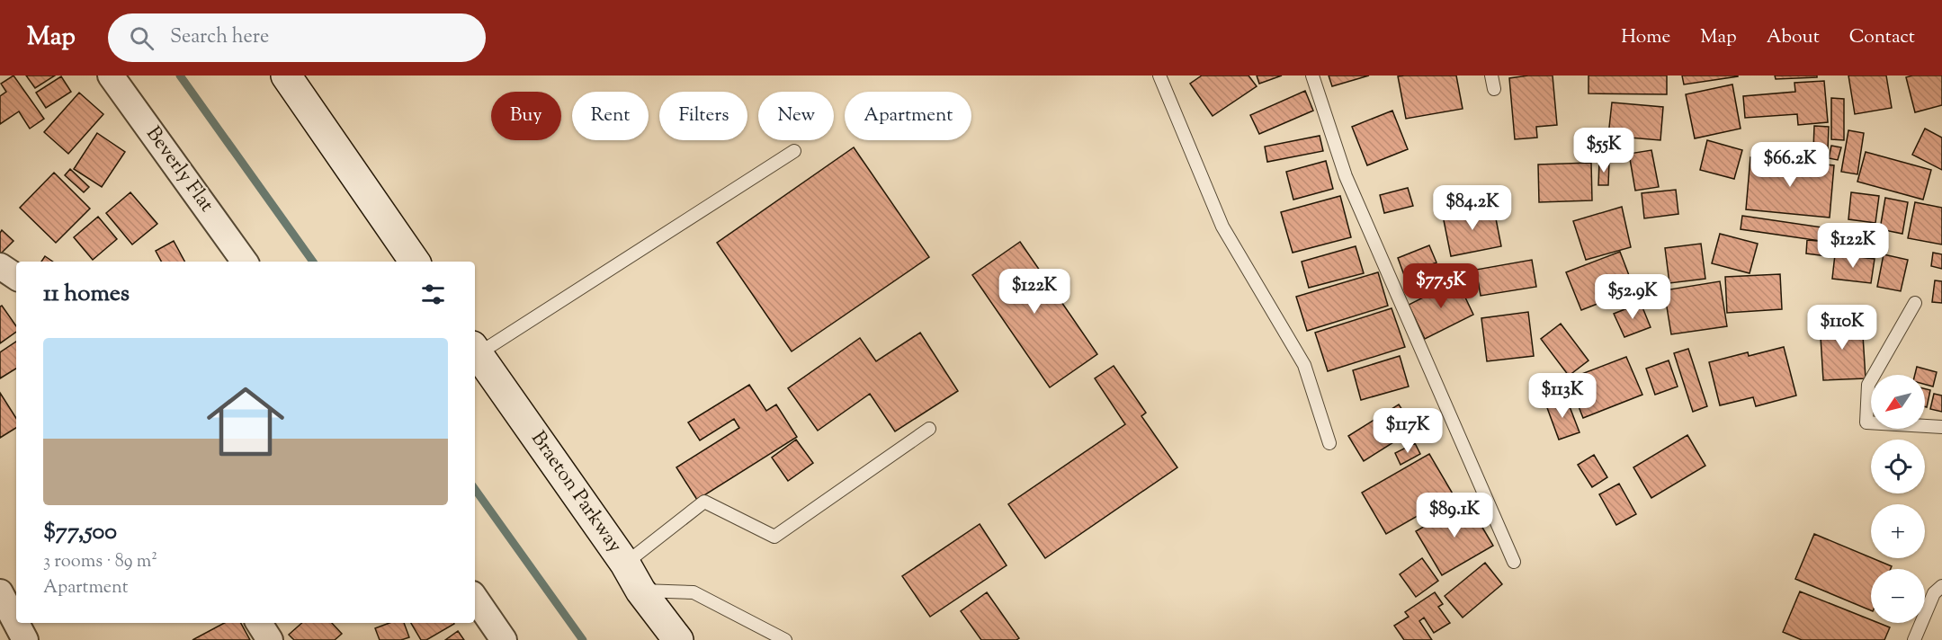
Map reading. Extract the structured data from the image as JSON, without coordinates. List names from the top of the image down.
{
  "streets": {
    "main road": ["Braeton Parkway"],
    "street": ["Beverly Flat"]
  },
  "north": "bottom left",
  "page": {
    "header": "Map",
    "search": "Search here",
    "nav": [
      "Home",
      "Map",
      "About",
      "Contact"
    ],
    "chip": [
      "Buy",
      "Rent",
      "Filters",
      "New",
      "Apartment"
    ],
    "price": [
      "$55K",
      "$66.2K",
      "$84.2K",
      "$122K",
      "$77.5K",
      "$122K",
      "$52.9K",
      "$110K",
      "$113K",
      "$117K",
      "$89.1K"
    ],
    "heading": "11 homes",
    "list": [
      {
        "name": "$77,500",
        "note": "3 rooms · 89 m² · Apartment"
      }
    ],
    "map_buttons": ["+", "−"]
  }
}
